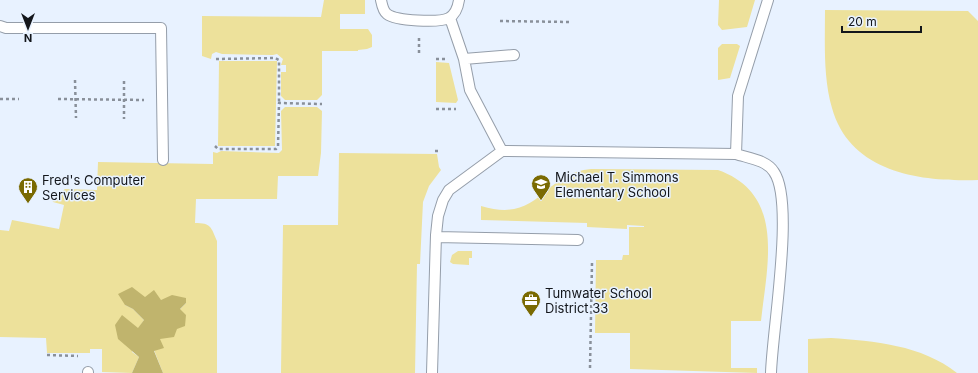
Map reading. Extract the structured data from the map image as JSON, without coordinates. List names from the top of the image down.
{
  "places": {
    "school or university": ["Michael T. Simmons Elementary School"],
    "building": ["Fred's Computer Services"],
    "office": ["Tumwater School District 33"]
  },
  "scale_bar": "20 m",
  "north": "bottom"
}
